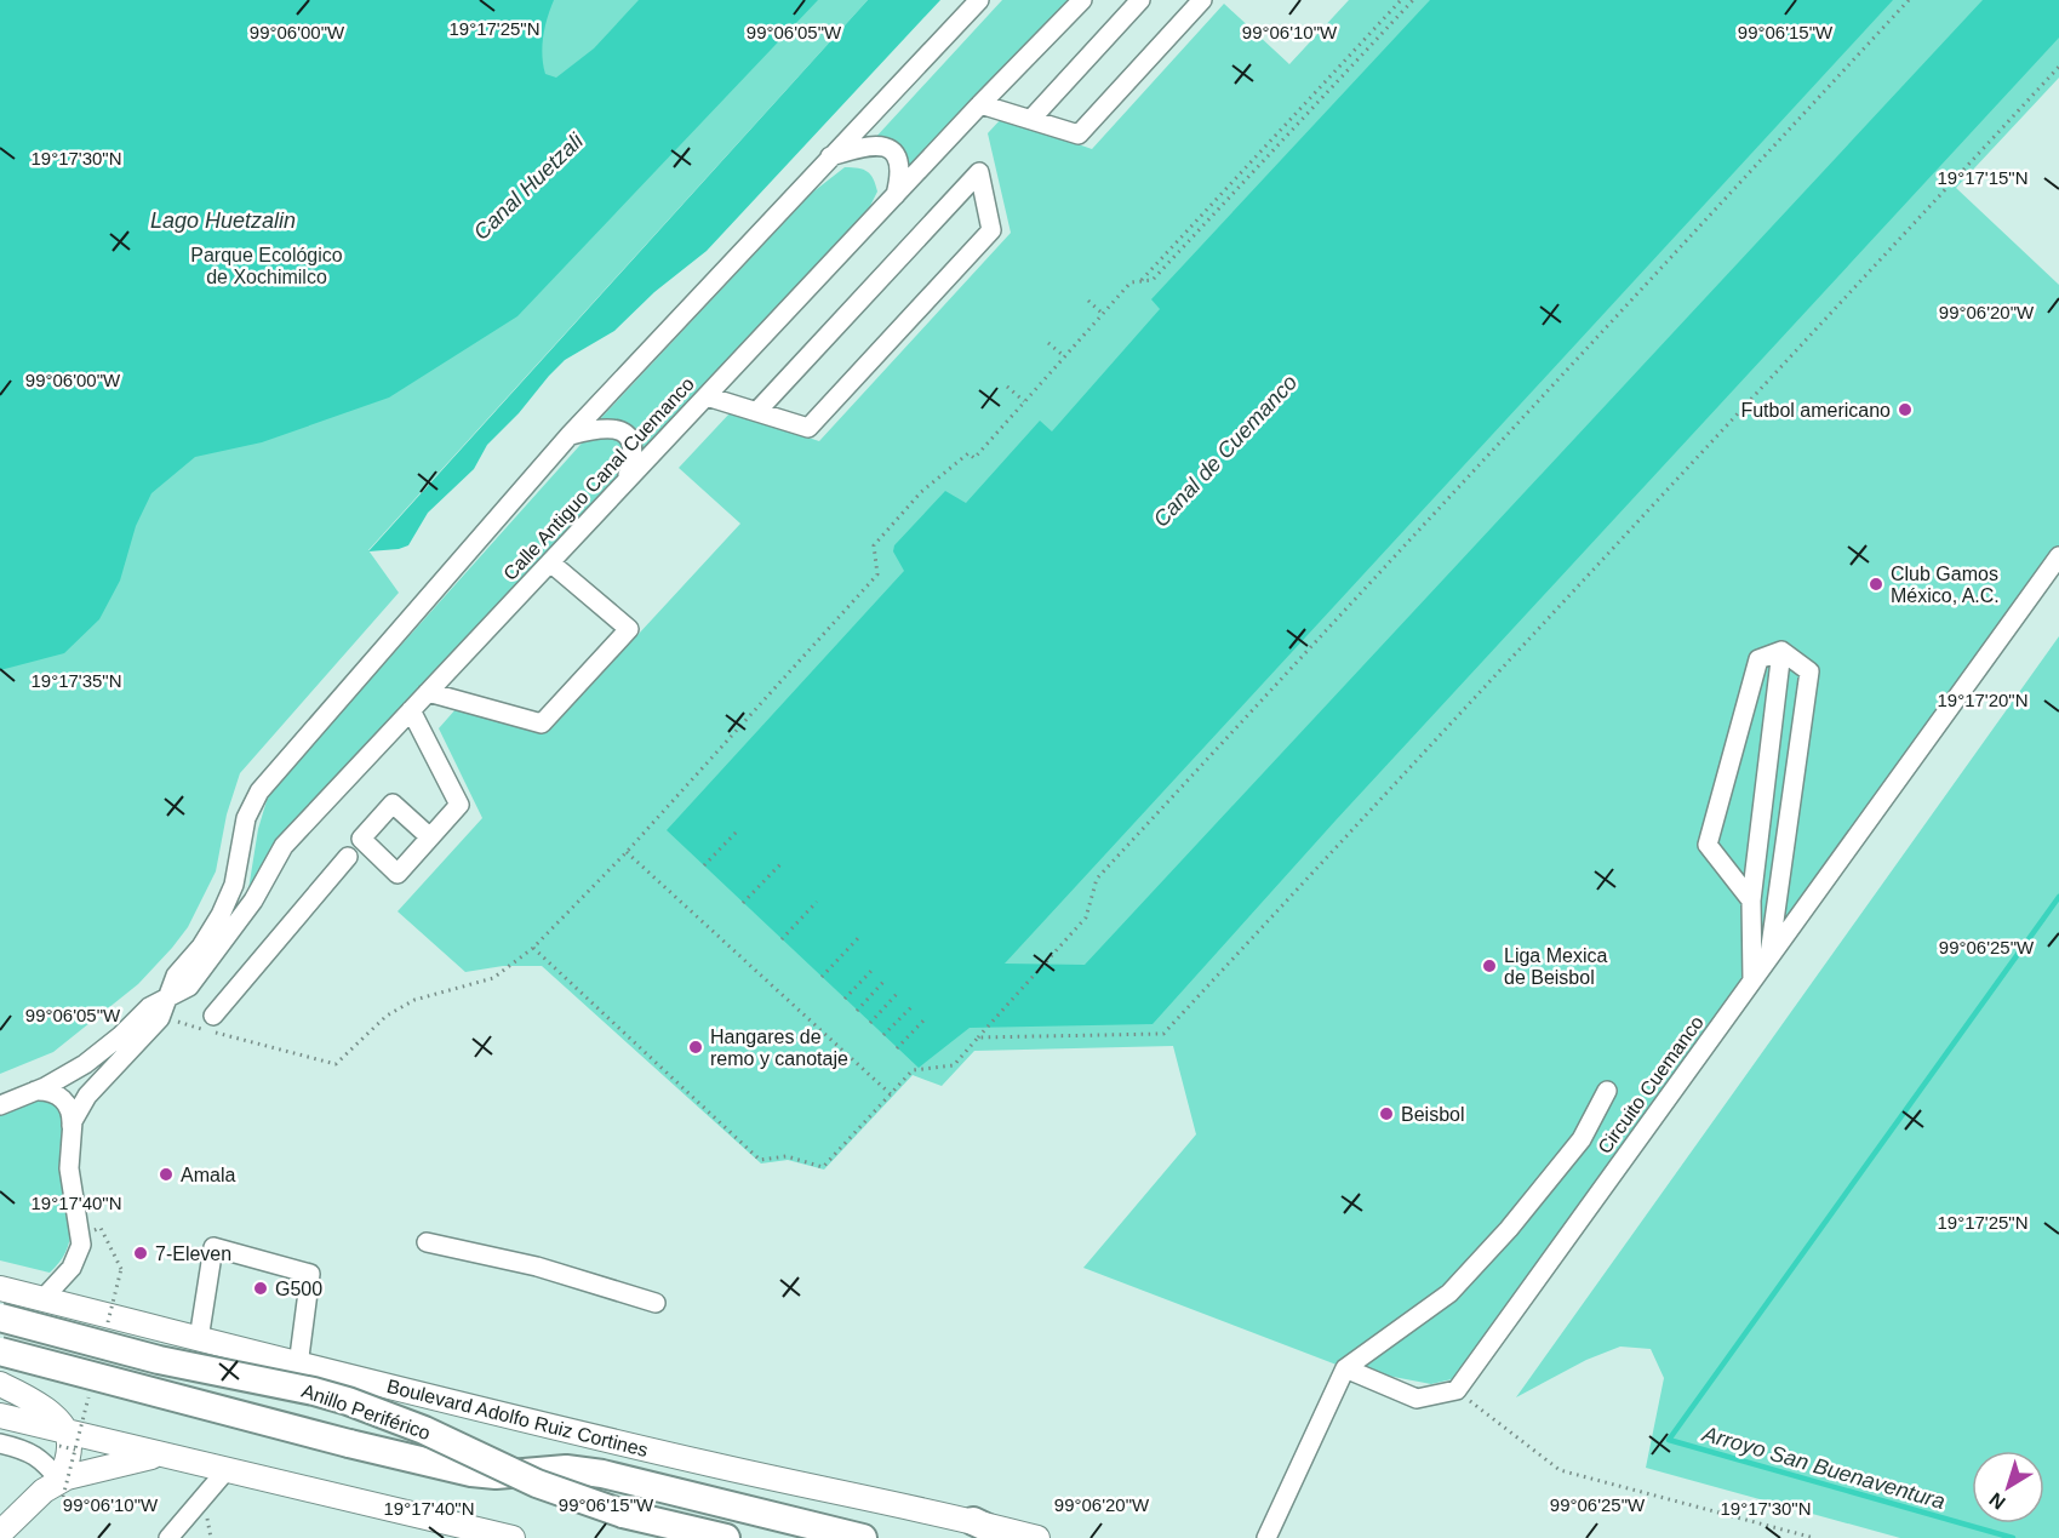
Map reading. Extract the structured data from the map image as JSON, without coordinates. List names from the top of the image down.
{
  "streets": {
    "highway": ["Anillo Periférico"],
    "main road": ["Boulevard Adolfo Ruiz Cortines"],
    "street": ["Calle Antiguo Canal Cuemanco", "Circuito Cuemanco"]
  },
  "crossings": [
    ["Calle Antiguo Canal Cuemanco", "Boulevard Adolfo Ruiz Cortines"]
  ],
  "water": [
    "Canal Huetzali",
    "Lago Huetzalin",
    "Canal de Cuemanco",
    "Arroyo San Buenaventura"
  ],
  "parks": ["Parque Ecológico de Xochimilco"],
  "places": [
    "Futbol americano",
    "Club Gamos México, A.C.",
    "Liga Mexica de Beisbol",
    "Hangares de remo y canotaje",
    "Beisbol",
    "Amala",
    "7-Eleven",
    "G500"
  ],
  "north": "bottom left",
  "coordinates": [
    "19°17'25\"N",
    "99°06'00\"W",
    "99°06'05\"W",
    "99°06'10\"W",
    "99°06'15\"W",
    "19°17'30\"N",
    "19°17'15\"N",
    "99°06'20\"W",
    "19°17'35\"N",
    "19°17'20\"N",
    "99°06'25\"W",
    "19°17'40\"N"
  ]
}
